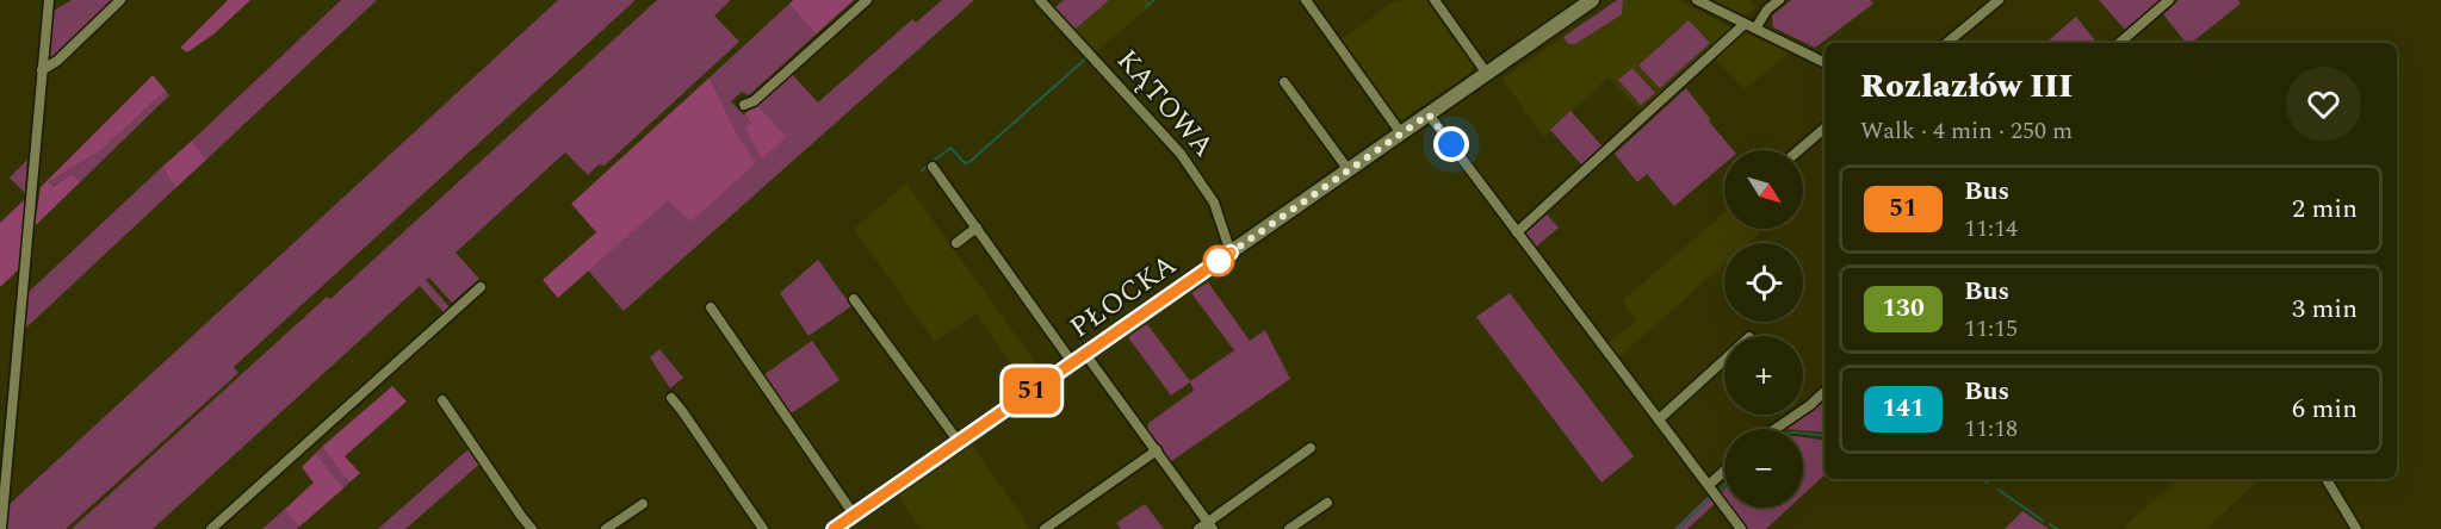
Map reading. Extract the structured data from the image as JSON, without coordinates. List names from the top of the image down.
{
  "streets": {
    "street": ["KĄTOWA", "PŁOCKA"]
  },
  "crossings": [
    ["KĄTOWA", "PŁOCKA"]
  ],
  "lines": ["bus line 51"],
  "north": "bottom right",
  "page": {
    "on_map": "51",
    "heading": ["Rozlazłów III", "Walk · 4 min · 250 m"],
    "map_buttons": ["+", "−"],
    "list": [
      {
        "mark": "51",
        "name": "Bus",
        "note": "11:14",
        "value": "2 min"
      },
      {
        "mark": "130",
        "name": "Bus",
        "note": "11:15",
        "value": "3 min"
      },
      {
        "mark": "141",
        "name": "Bus",
        "note": "11:18",
        "value": "6 min"
      }
    ]
  }
}
